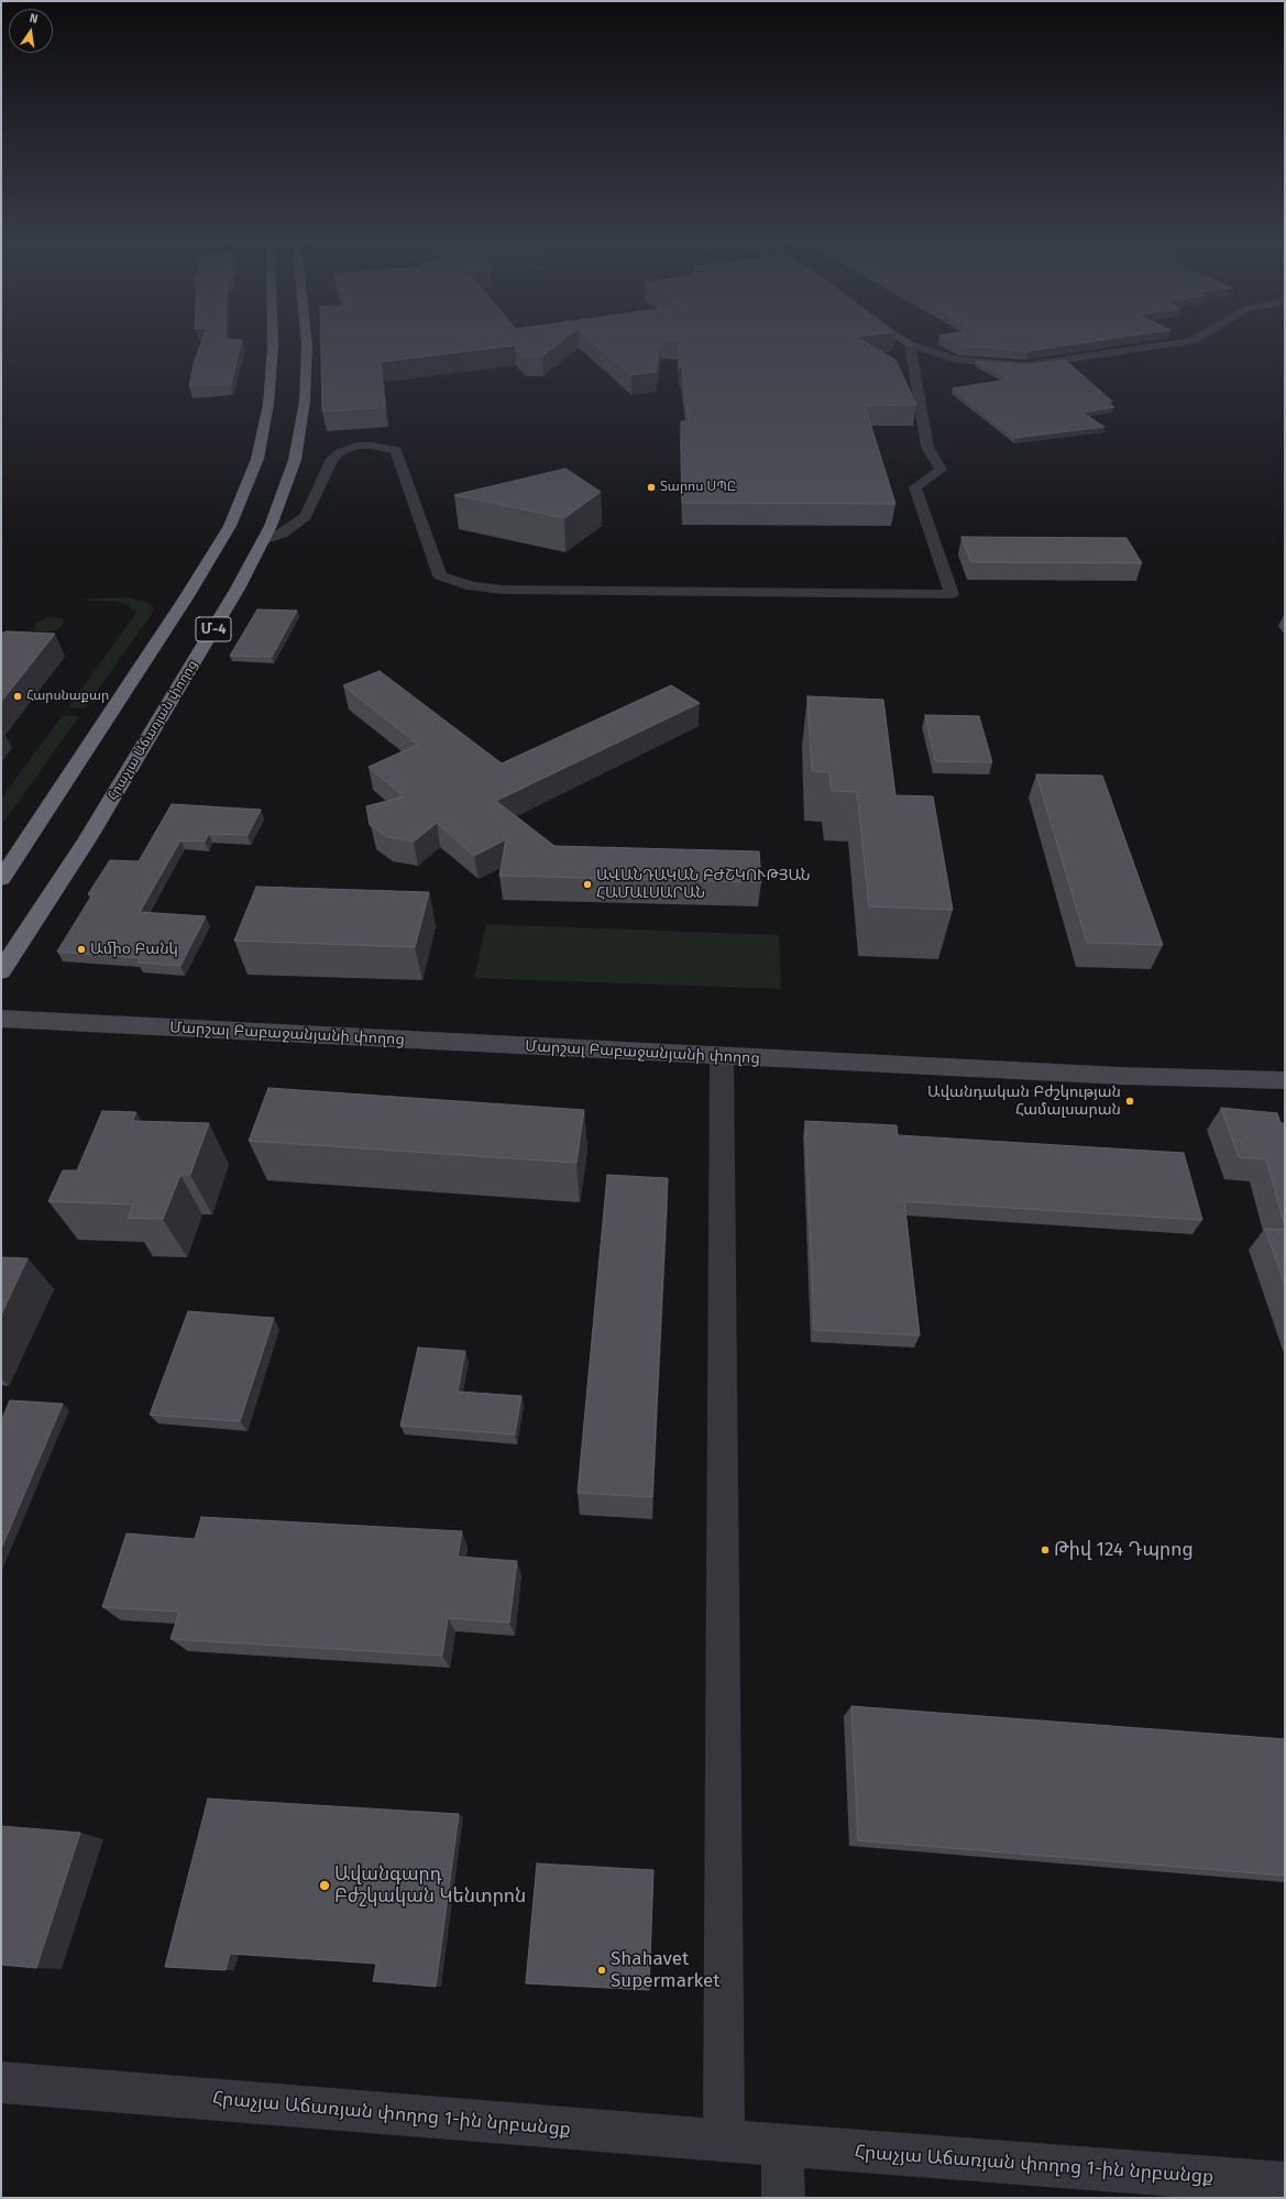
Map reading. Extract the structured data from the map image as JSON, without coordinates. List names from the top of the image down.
{
  "streets": {
    "highway": ["Մ-4", "Հրաչյա Աճառյան փողոց"],
    "main road": ["Մարշալ Բաբաջանյանի փողոց"],
    "street": ["Հրաչյա Աճառյան փողոց 1-ին նրբանցք"]
  },
  "places": [
    "Տարոս ՍՊԸ",
    "Հարսնաքար",
    "ԱՎԱՆԴԱԿԱՆ ԲԺՇԿՈՒԹՅԱՆ ՀԱՄԱԼՍԱՐԱՆ",
    "Ամիօ Բանկ",
    "Ավանդական Բժշկության Համալսարան",
    "Թիվ 124 Դպրոց",
    "Ավանգարդ Բժշկական Կենտրոն",
    "Shahavet Supermarket"
  ],
  "north": "top"
}
